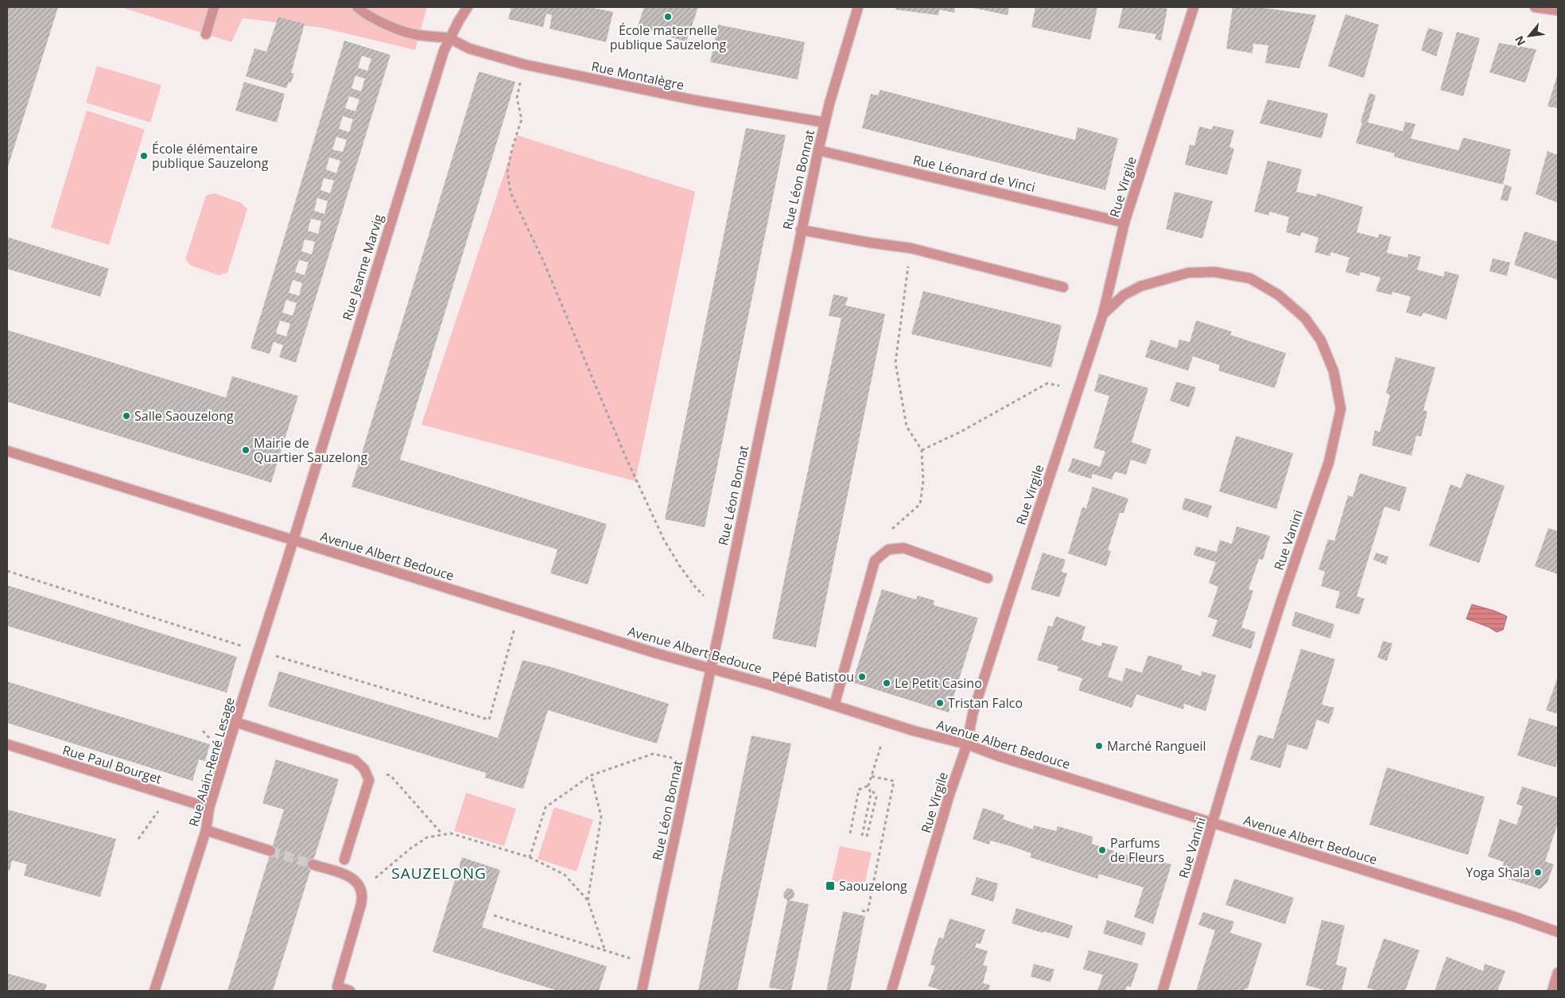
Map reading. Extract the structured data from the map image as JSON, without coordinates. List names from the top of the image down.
{
  "streets": {
    "street": [
      "Rue Montalègre",
      "Rue Léonard de Vinci",
      "Rue Léon Bonnat",
      "Rue Virgile",
      "Rue Jeanne Marvig",
      "Rue Vanini",
      "Avenue Albert Bedouce",
      "Rue Alain-René Lesage",
      "Rue Paul Bourget"
    ]
  },
  "crossings": [
    ["Rue Montalègre", "Rue Léon Bonnat"],
    ["Rue Montalègre", "Rue Jeanne Marvig"],
    ["Rue Léonard de Vinci", "Rue Léon Bonnat"],
    ["Rue Léonard de Vinci", "Rue Virgile"],
    ["Rue Léon Bonnat", "Avenue Albert Bedouce"],
    ["Rue Virgile", "Rue Vanini"],
    ["Rue Virgile", "Avenue Albert Bedouce"],
    ["Rue Jeanne Marvig", "Avenue Albert Bedouce"],
    ["Rue Jeanne Marvig", "Rue Alain-René Lesage"],
    ["Rue Vanini", "Avenue Albert Bedouce"],
    ["Avenue Albert Bedouce", "Rue Alain-René Lesage"],
    ["Rue Alain-René Lesage", "Rue Paul Bourget"]
  ],
  "districts": ["SAUZELONG"],
  "places": {
    "other": [
      "École maternelle publique Sauzelong",
      "École élémentaire publique Sauzelong",
      "Salle Saouzelong",
      "Mairie de Quartier Sauzelong",
      "Pépé Batistou",
      "Le Petit Casino",
      "Tristan Falco",
      "Marché Rangueil",
      "Parfums de Fleurs",
      "Yoga Shala"
    ],
    "transit": ["Saouzelong"]
  },
  "north": "bottom left"
}
